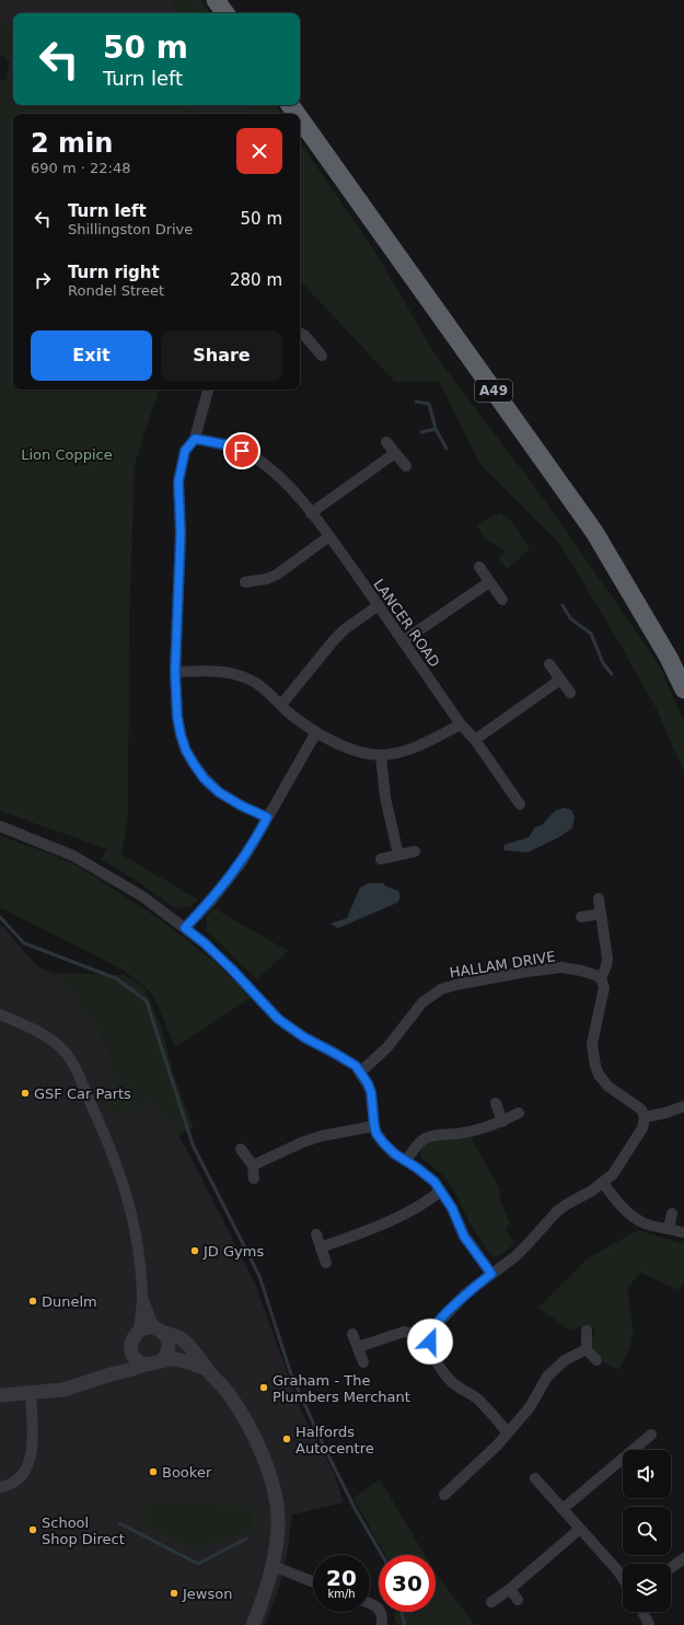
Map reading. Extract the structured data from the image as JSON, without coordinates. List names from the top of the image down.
{
  "streets": {
    "highway": ["A49"],
    "street": ["LANCER ROAD", "HALLAM DRIVE"]
  },
  "parks": ["Lion Coppice"],
  "places": [
    "GSF Car Parts",
    "JD Gyms",
    "Dunelm",
    "Graham - The Plumbers Merchant",
    "Halfords Autocentre",
    "Booker",
    "School Shop Direct",
    "Jewson"
  ],
  "page": {
    "turn": ["50 m", "Turn left"],
    "heading": ["2 min", "690 m · 22:48"],
    "list": [
      {
        "name": "Turn left",
        "note": "Shillingston Drive",
        "value": "50 m"
      },
      {
        "name": "Turn right",
        "note": "Rondel Street",
        "value": "280 m"
      }
    ],
    "buttons": ["Exit", "Share"],
    "speed": "20 km/h",
    "limit": "30"
  }
}
